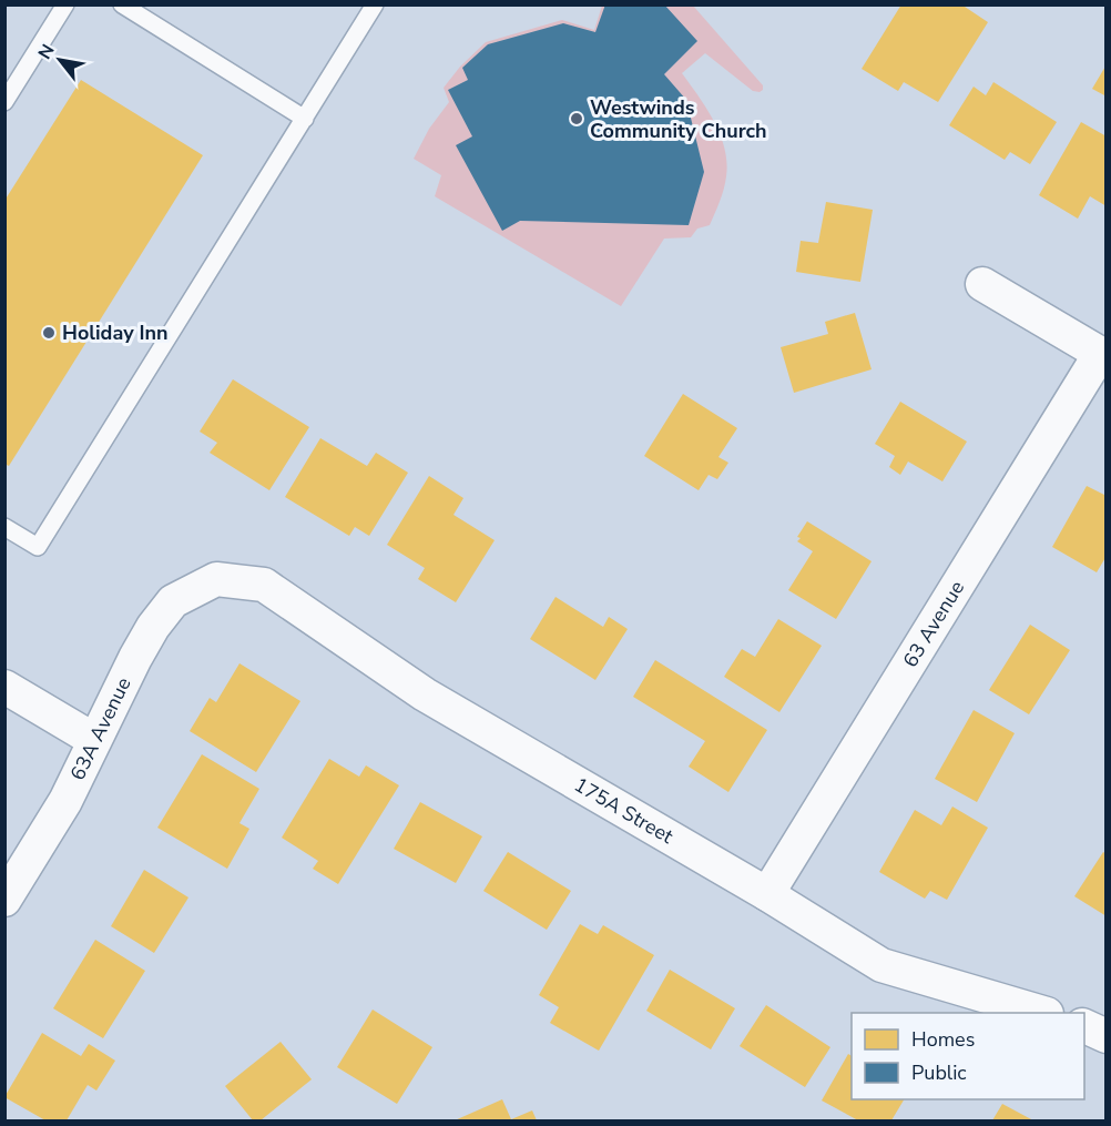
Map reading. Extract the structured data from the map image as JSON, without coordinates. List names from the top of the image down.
{
  "streets": {
    "street": ["63 Avenue", "63A Avenue", "175A Street"]
  },
  "crossings": [
    ["63 Avenue", "175A Street"],
    ["63A Avenue", "175A Street"]
  ],
  "places": ["Westwinds Community Church", "Holiday Inn"],
  "legend": ["Homes", "Public"],
  "north": "top left"
}
